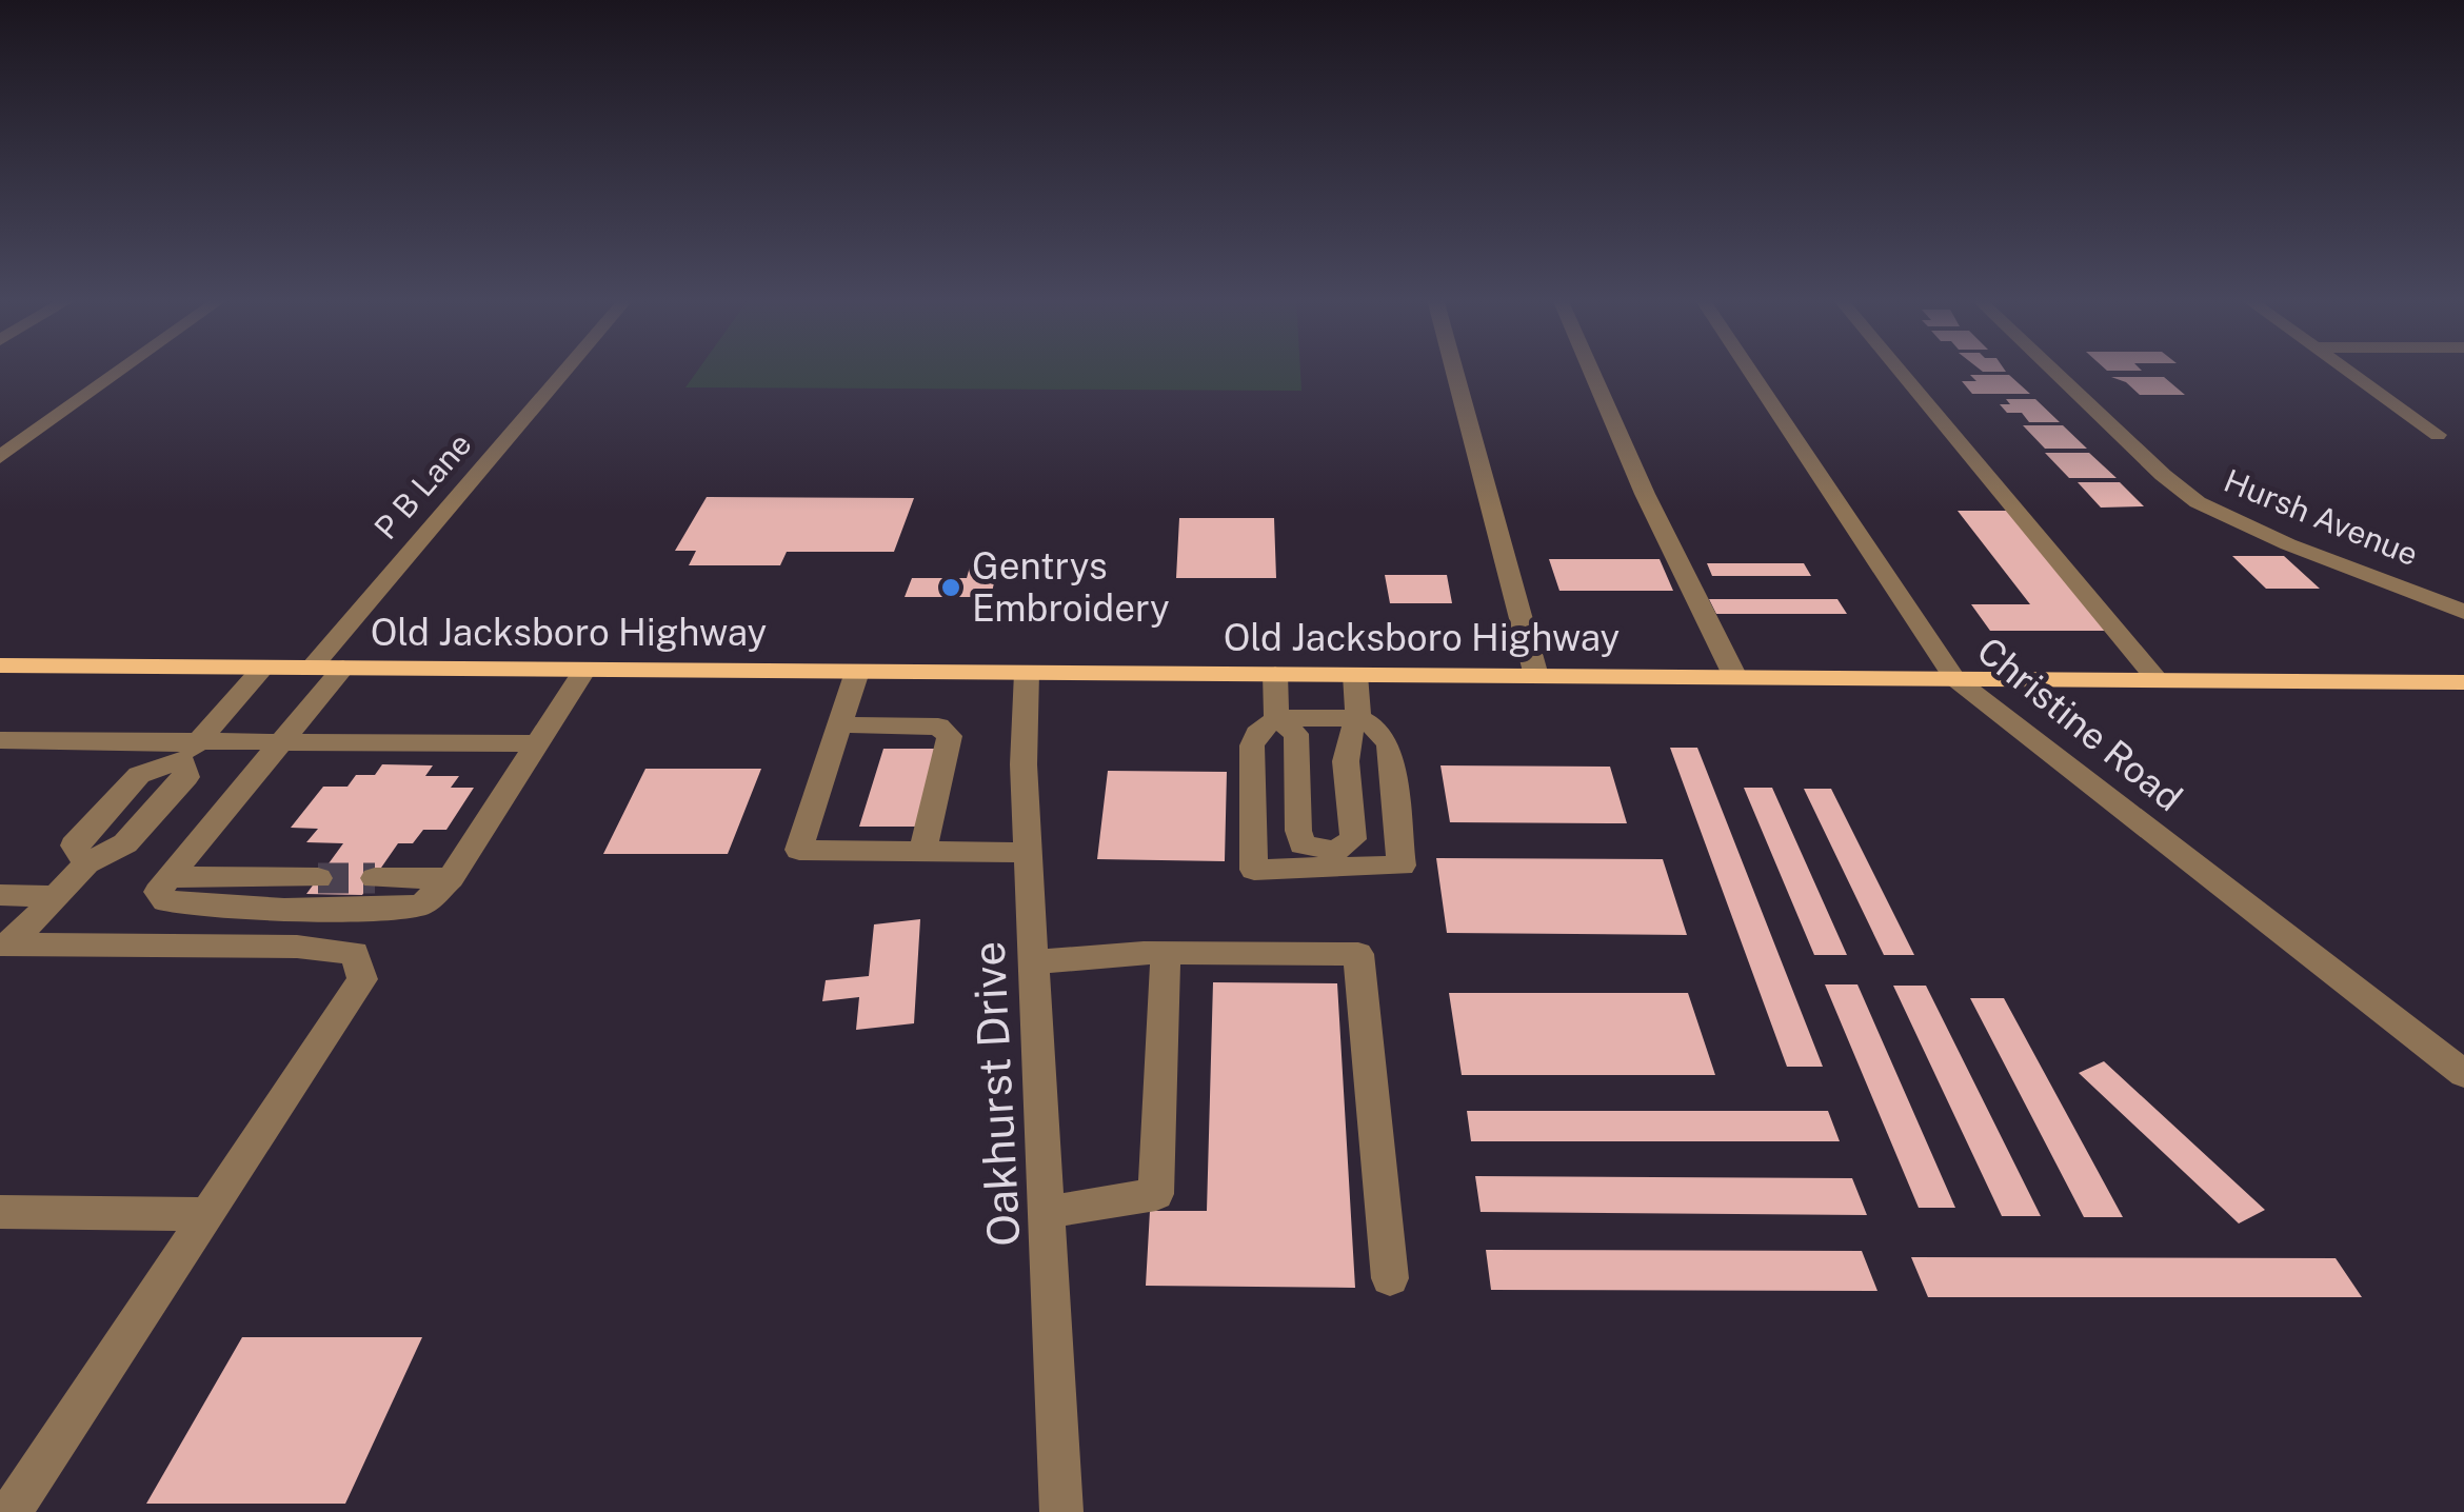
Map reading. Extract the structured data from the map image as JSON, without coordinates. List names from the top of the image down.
{
  "streets": {
    "main road": ["Old Jacksboro Highway"],
    "street": [
      "P B Lane",
      "Hursh Avenue",
      "Christine Road",
      "Oakhurst Drive"
    ]
  },
  "crossings": [
    ["P B Lane", "Old Jacksboro Highway"],
    ["Old Jacksboro Highway", "Christine Road"],
    ["Old Jacksboro Highway", "Oakhurst Drive"]
  ],
  "places": ["Gentrys Embroidery"]
}
